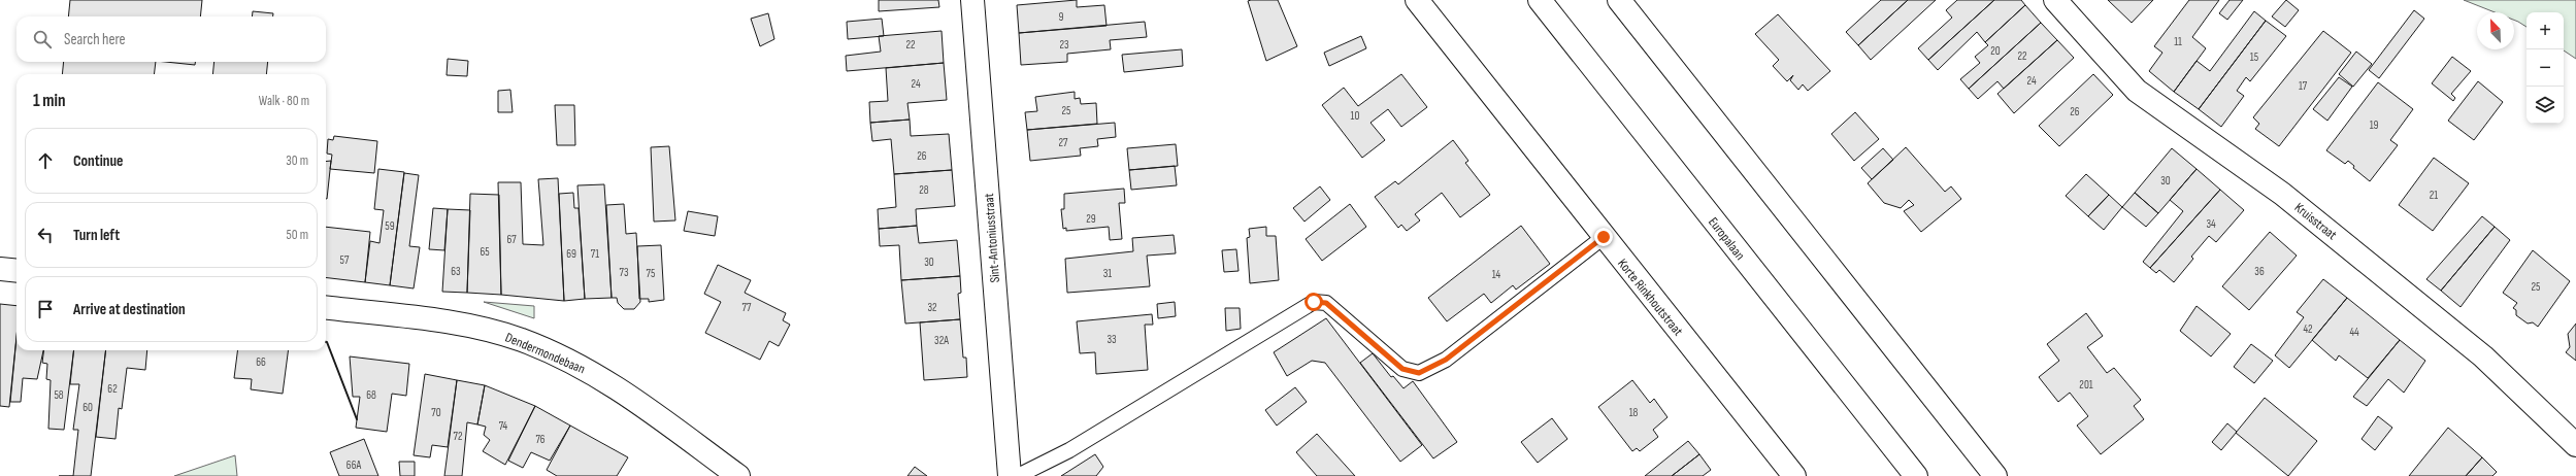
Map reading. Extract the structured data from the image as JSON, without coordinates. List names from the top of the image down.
{
  "streets": {
    "main road": [
      "Kruisstraat",
      "Sint-Antoniusstraat",
      "Europalaan",
      "Korte Rinkhoutstraat",
      "Dendermondebaan"
    ]
  },
  "house_numbers": [
    "9",
    "11",
    "22",
    "23",
    "20",
    "22",
    "15",
    "24",
    "24",
    "17",
    "25",
    "26",
    "10",
    "19",
    "27",
    "26",
    "30",
    "28",
    "21",
    "29",
    "34",
    "59",
    "67",
    "65",
    "69",
    "71",
    "57",
    "30",
    "63",
    "36",
    "73",
    "75",
    "31",
    "14",
    "25",
    "77",
    "32",
    "42",
    "44",
    "33",
    "32A",
    "66",
    "201",
    "62",
    "58",
    "68",
    "60",
    "70",
    "18",
    "74",
    "72",
    "76",
    "66A"
  ],
  "north": "top left",
  "page": {
    "map_buttons": ["+", "−"],
    "search": "Search here",
    "heading": ["1 min", "Walk · 80 m"],
    "list": [
      ["Continue", "30 m"],
      ["Turn left", "50 m"],
      "Arrive at destination"
    ]
  }
}
